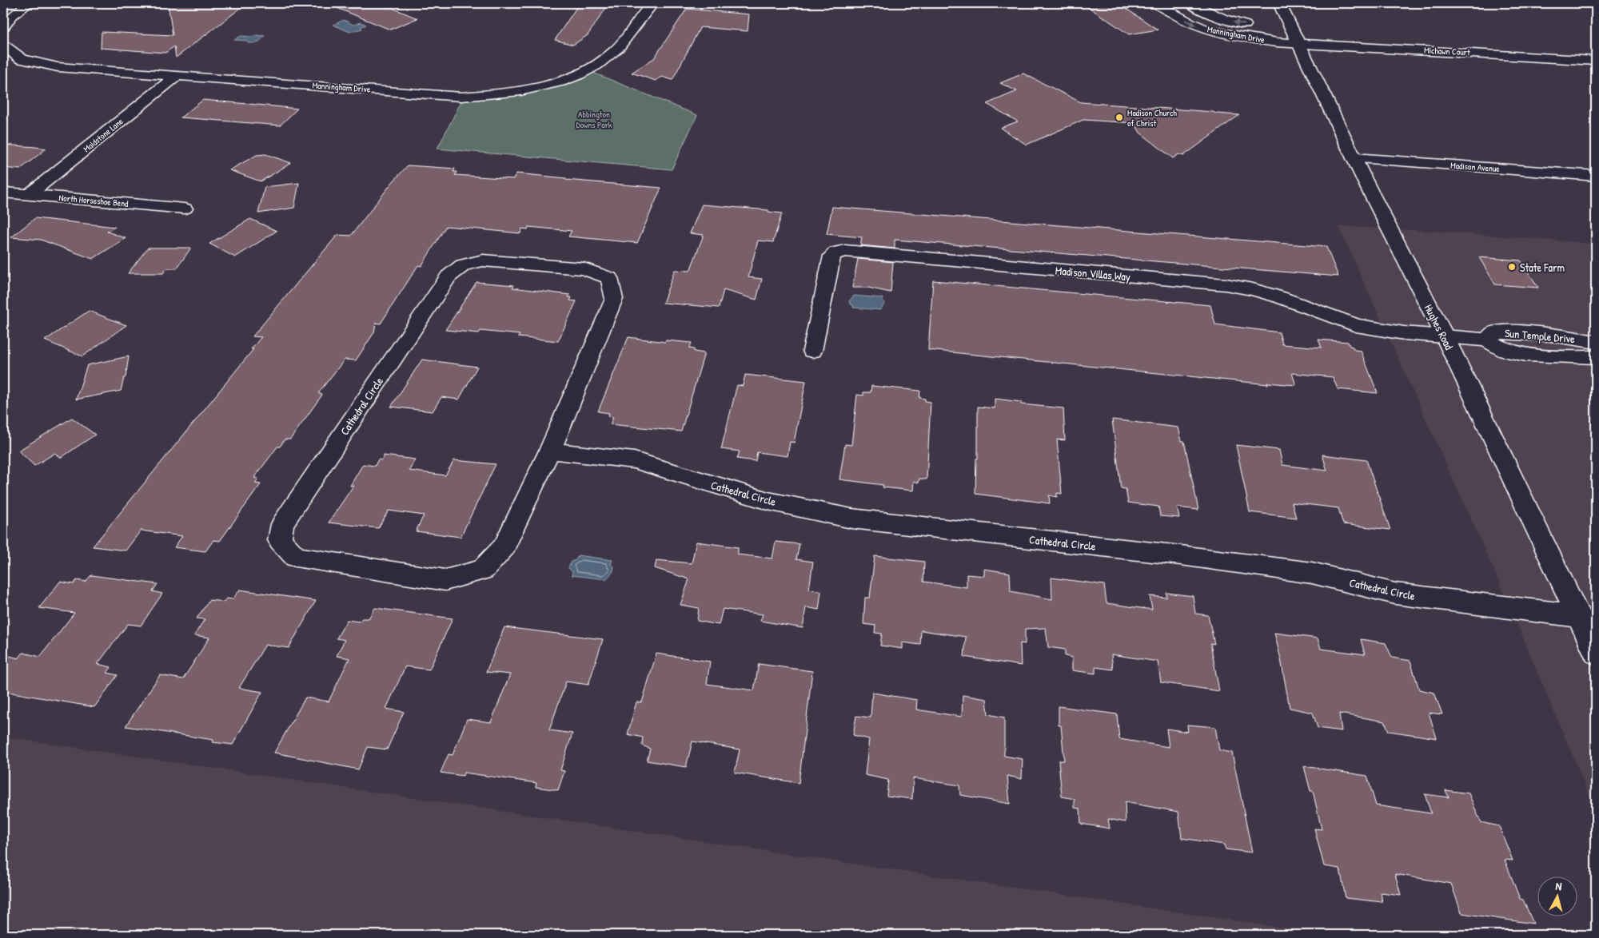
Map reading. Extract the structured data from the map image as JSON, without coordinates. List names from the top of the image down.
{
  "streets": {
    "street": [
      "Manningham Drive",
      "Michawn Court",
      "Maidstone Lane",
      "Madison Avenue",
      "North Horseshoe Bend",
      "Madison Villas Way",
      "Hughes Road",
      "Sun Temple Drive",
      "Cathedral Circle"
    ]
  },
  "crossings": [
    ["Manningham Drive", "Michawn Court"],
    ["Manningham Drive", "Maidstone Lane"],
    ["Manningham Drive", "Hughes Road"],
    ["Michawn Court", "Hughes Road"],
    ["Maidstone Lane", "North Horseshoe Bend"],
    ["Madison Avenue", "Hughes Road"],
    ["Madison Villas Way", "Hughes Road"],
    ["Madison Villas Way", "Sun Temple Drive"],
    ["Hughes Road", "Sun Temple Drive"],
    ["Hughes Road", "Cathedral Circle"]
  ],
  "parks": ["Abbington Downs Park"],
  "places": ["Madison Church of Christ", "State Farm"],
  "north": "top"
}
